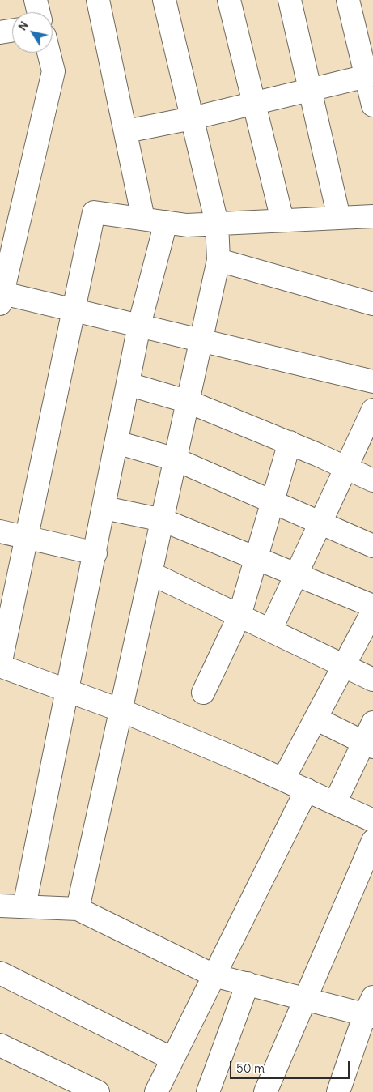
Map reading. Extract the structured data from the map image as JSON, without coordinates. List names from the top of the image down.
{
  "scale_bar": "50 m",
  "north": "top left"
}
